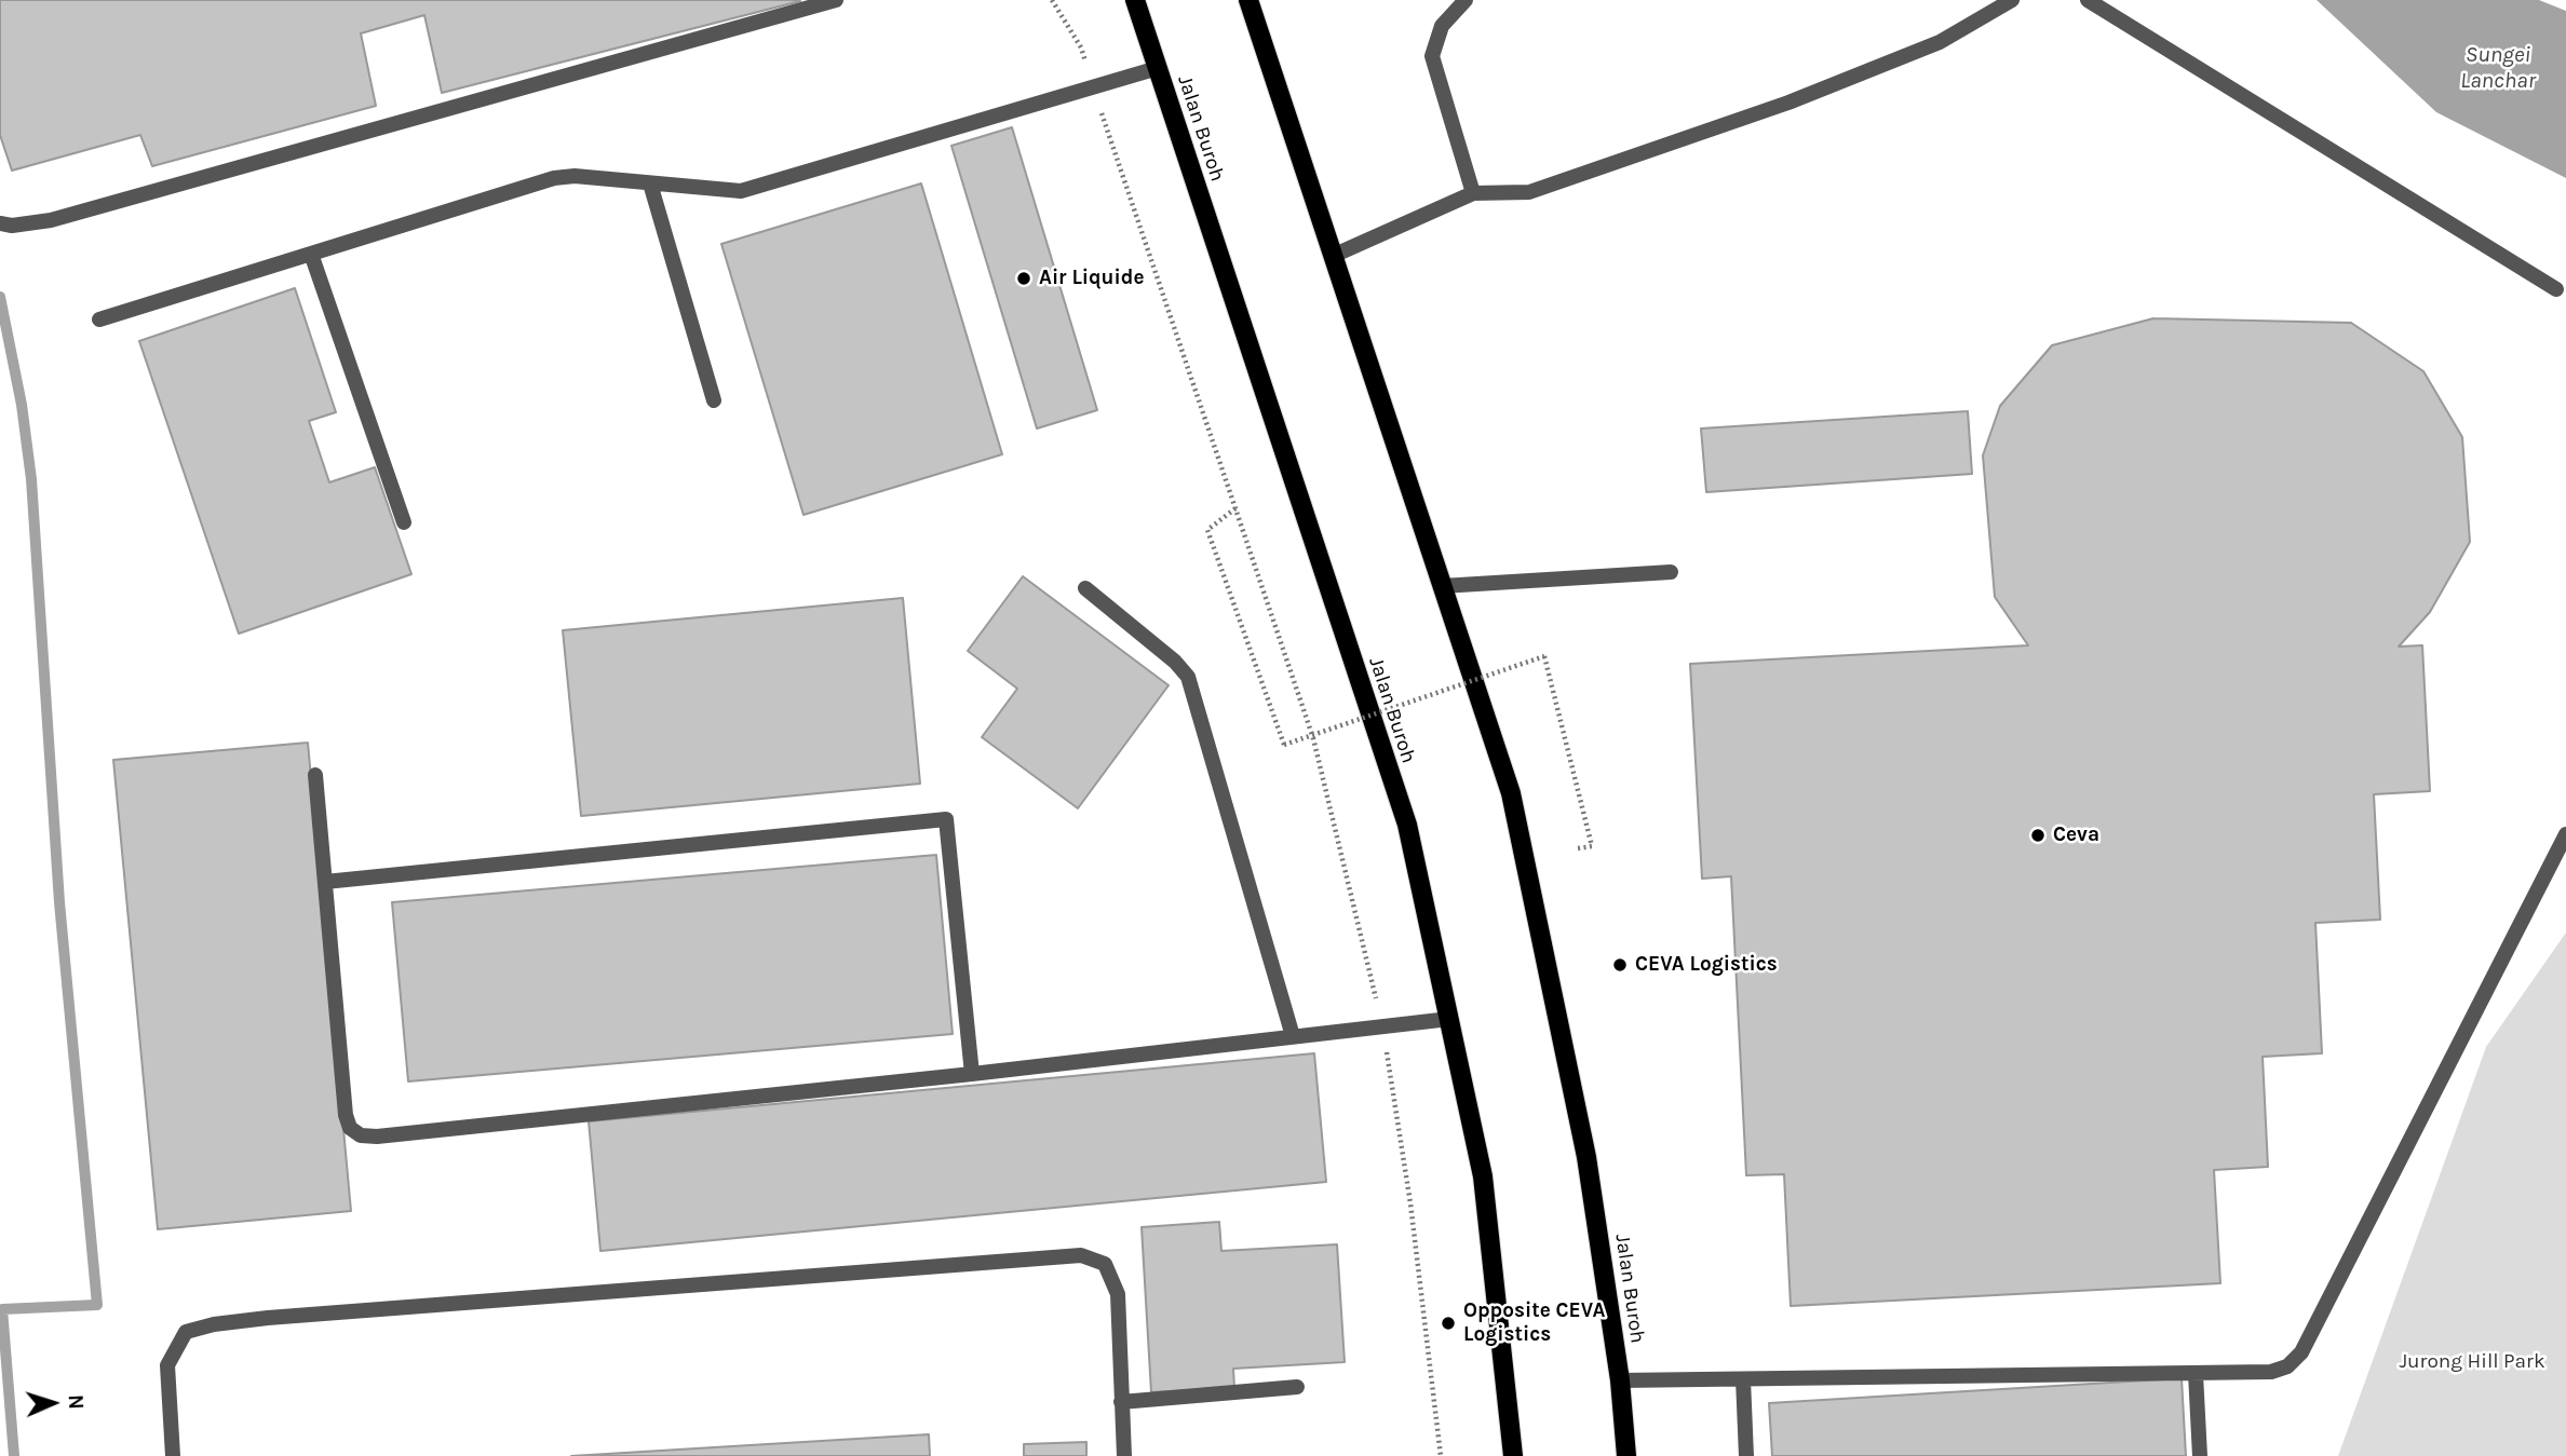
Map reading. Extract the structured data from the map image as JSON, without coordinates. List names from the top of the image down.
{
  "streets": {
    "main road": ["Jalan Buroh"]
  },
  "water": ["Sungei Lanchar"],
  "parks": ["Jurong Hill Park"],
  "places": [
    "Air Liquide",
    "Ceva",
    "CEVA Logistics",
    "Opposite CEVA Logistics"
  ],
  "north": "right"
}
